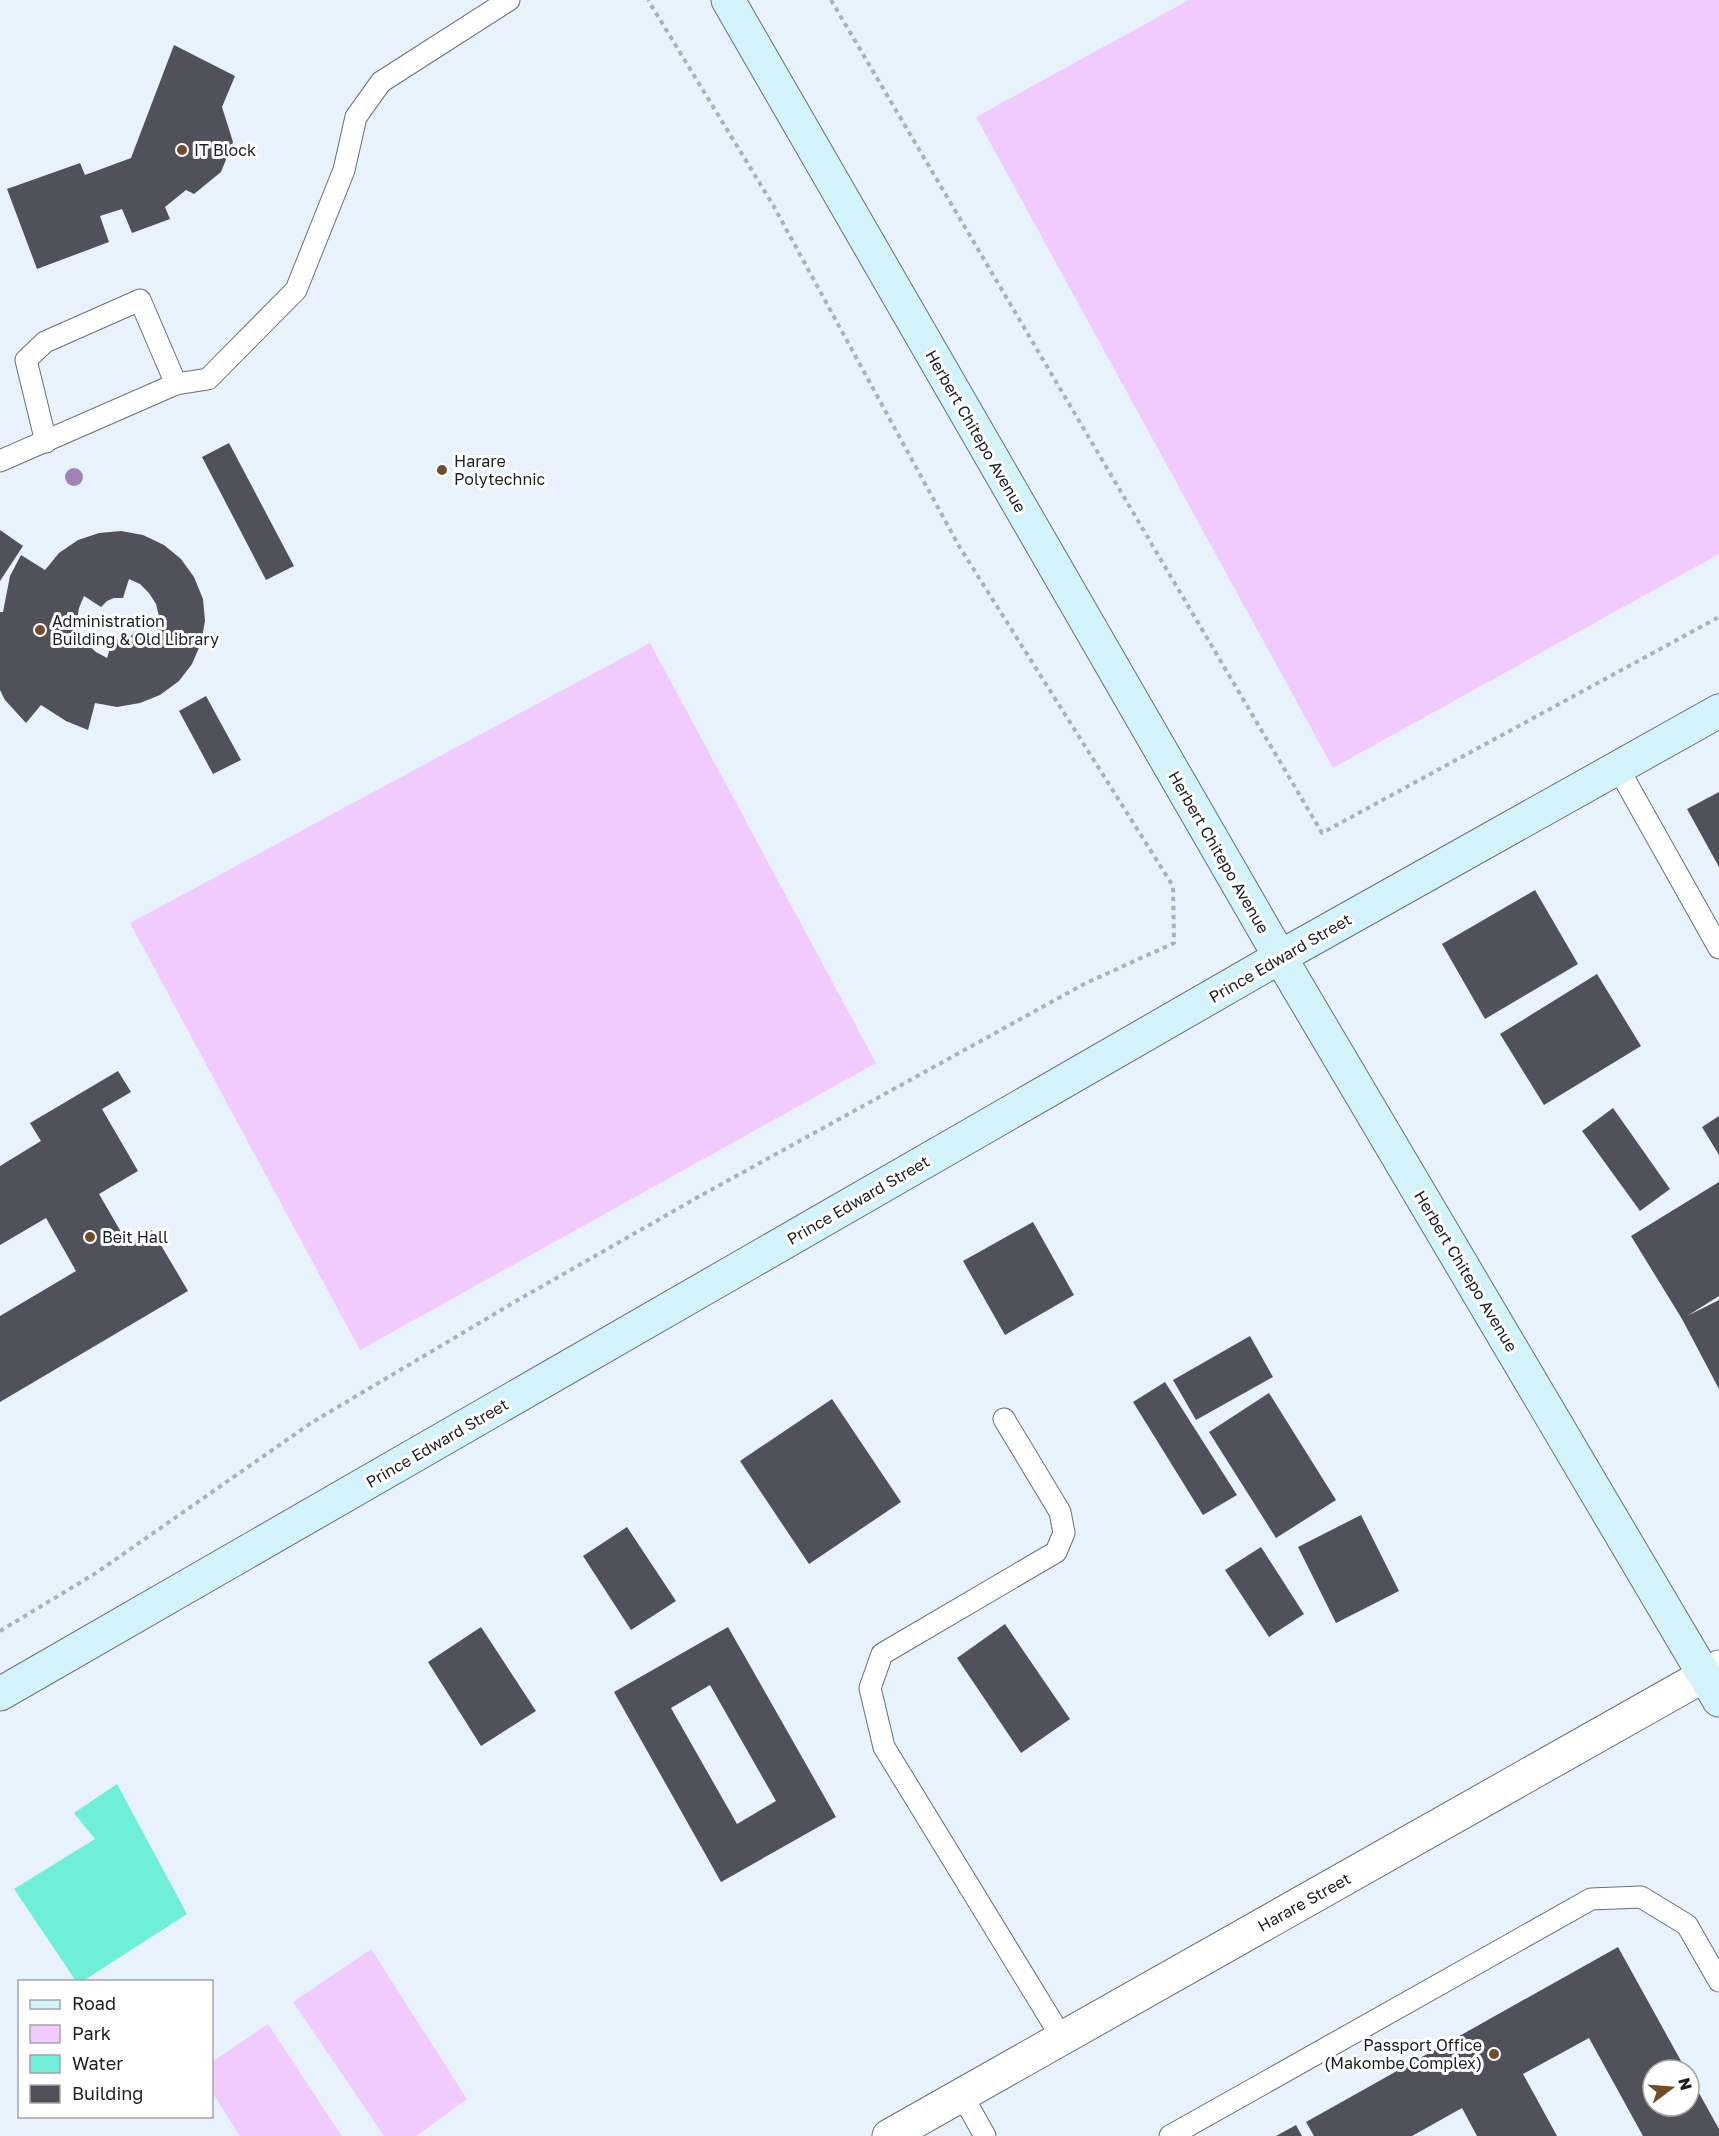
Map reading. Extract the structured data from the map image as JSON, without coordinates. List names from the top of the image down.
{
  "streets": {
    "main road": ["Herbert Chitepo Avenue", "Prince Edward Street"],
    "street": ["Harare Street"]
  },
  "crossings": [
    ["Herbert Chitepo Avenue", "Prince Edward Street"],
    ["Herbert Chitepo Avenue", "Harare Street"]
  ],
  "places": [
    "IT Block",
    "Harare Polytechnic",
    "Administration Building & Old Library",
    "Beit Hall",
    "Passport Office (Makombe Complex)"
  ],
  "legend": [
    "Road",
    "Park",
    "Water",
    "Building"
  ],
  "north": "right"
}
